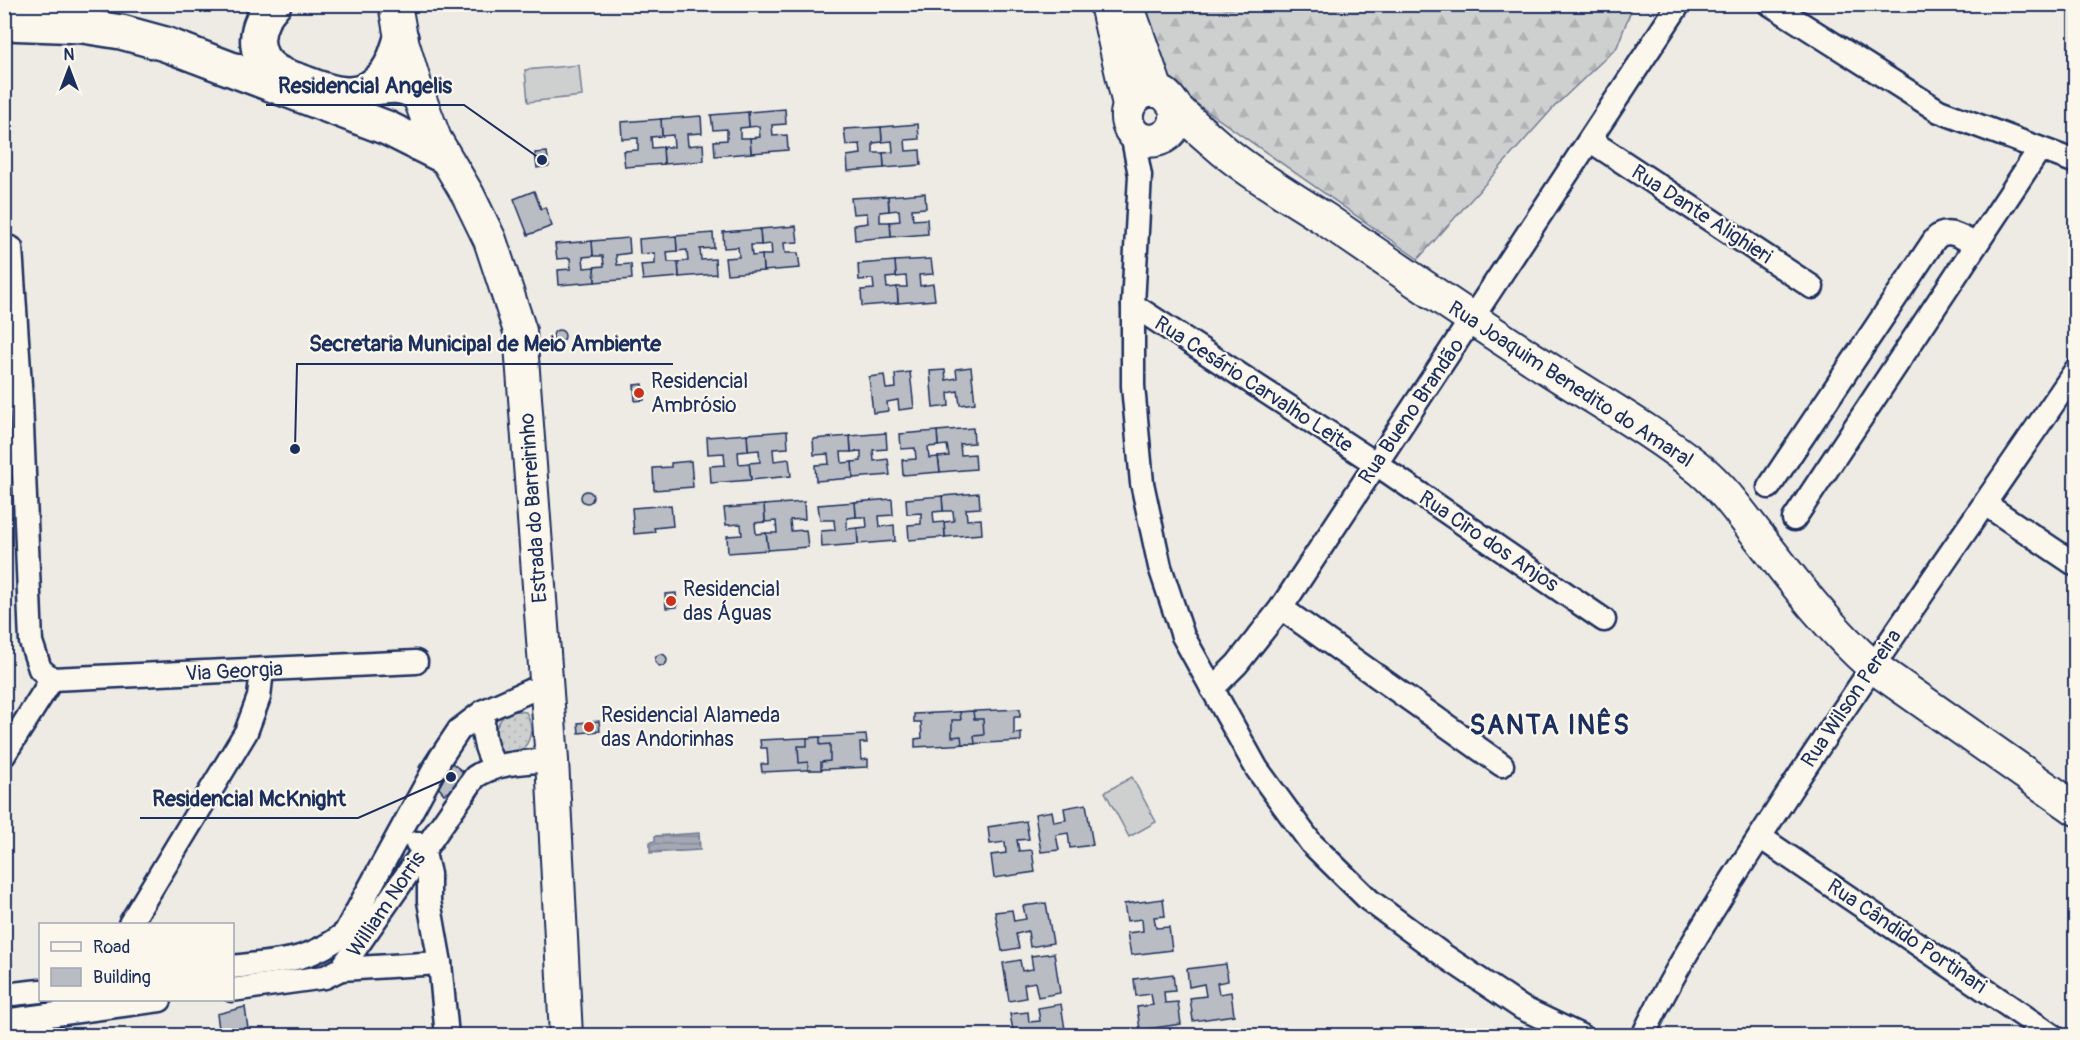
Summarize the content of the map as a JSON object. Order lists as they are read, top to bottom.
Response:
{
  "streets": {
    "street": [
      "Rua Dante Alighieri",
      "Rua Cesário Carvalho Leite",
      "Rua Joaquim Benedito do Amaral",
      "Rua Bueno Brandão",
      "Estrada do Barreirinho",
      "Rua Ciro dos Anjos",
      "Via Georgia",
      "Rua Wilson Pereira",
      "William Norris",
      "Rua Cândido Portinari"
    ]
  },
  "crossings": [
    ["Rua Dante Alighieri", "Rua Bueno Brandão"],
    ["Rua Cesário Carvalho Leite", "Rua Bueno Brandão"],
    ["Rua Cesário Carvalho Leite", "Rua Ciro dos Anjos"],
    ["Rua Joaquim Benedito do Amaral", "Rua Bueno Brandão"],
    ["Rua Joaquim Benedito do Amaral", "Rua Wilson Pereira"],
    ["Rua Bueno Brandão", "Rua Ciro dos Anjos"],
    ["Estrada do Barreirinho", "William Norris"],
    ["Rua Wilson Pereira", "Rua Cândido Portinari"]
  ],
  "districts": ["SANTA INÊS"],
  "places": [
    "Residencial Angelis",
    "Residencial Ambrósio",
    "Secretaria Municipal de Meio Ambiente",
    "Residencial das Águas",
    "Residencial Alameda das Andorinhas",
    "Residencial McKnight"
  ],
  "legend": ["Road", "Building"],
  "north": "top"
}
